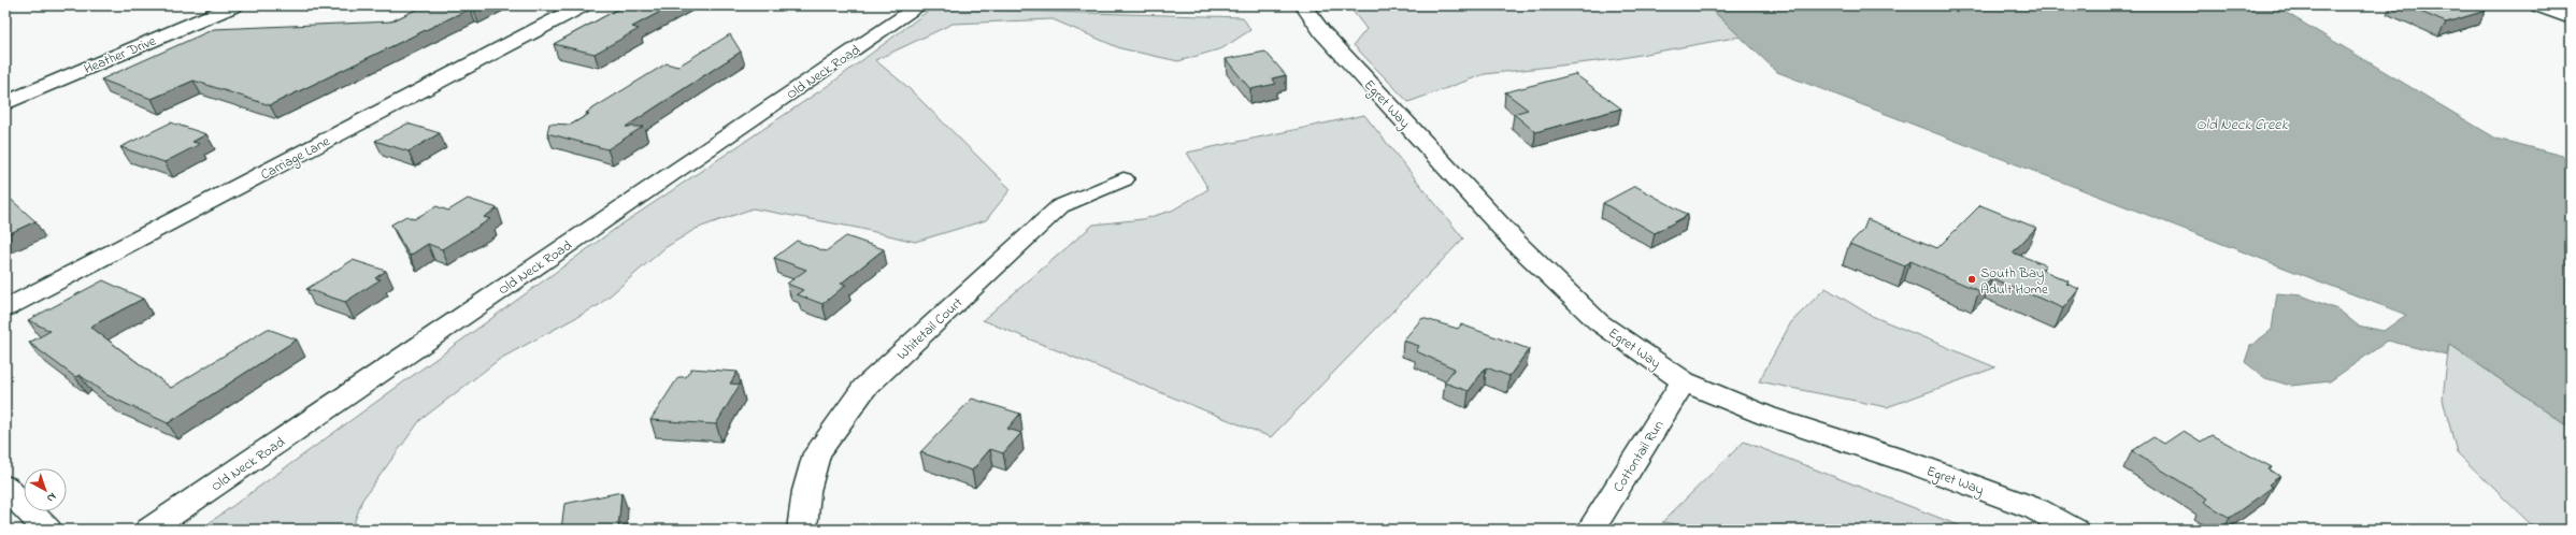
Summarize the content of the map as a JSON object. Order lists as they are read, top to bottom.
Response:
{
  "streets": {
    "street": [
      "Heather Drive",
      "Old Neck Road",
      "Egret Way",
      "Carriage Lane",
      "Whitetail Court",
      "Cottontail Run"
    ]
  },
  "crossings": [
    ["Egret Way", "Cottontail Run"]
  ],
  "water": ["Old Neck Creek"],
  "places": ["South Bay Adult Home"],
  "north": "bottom right"
}
